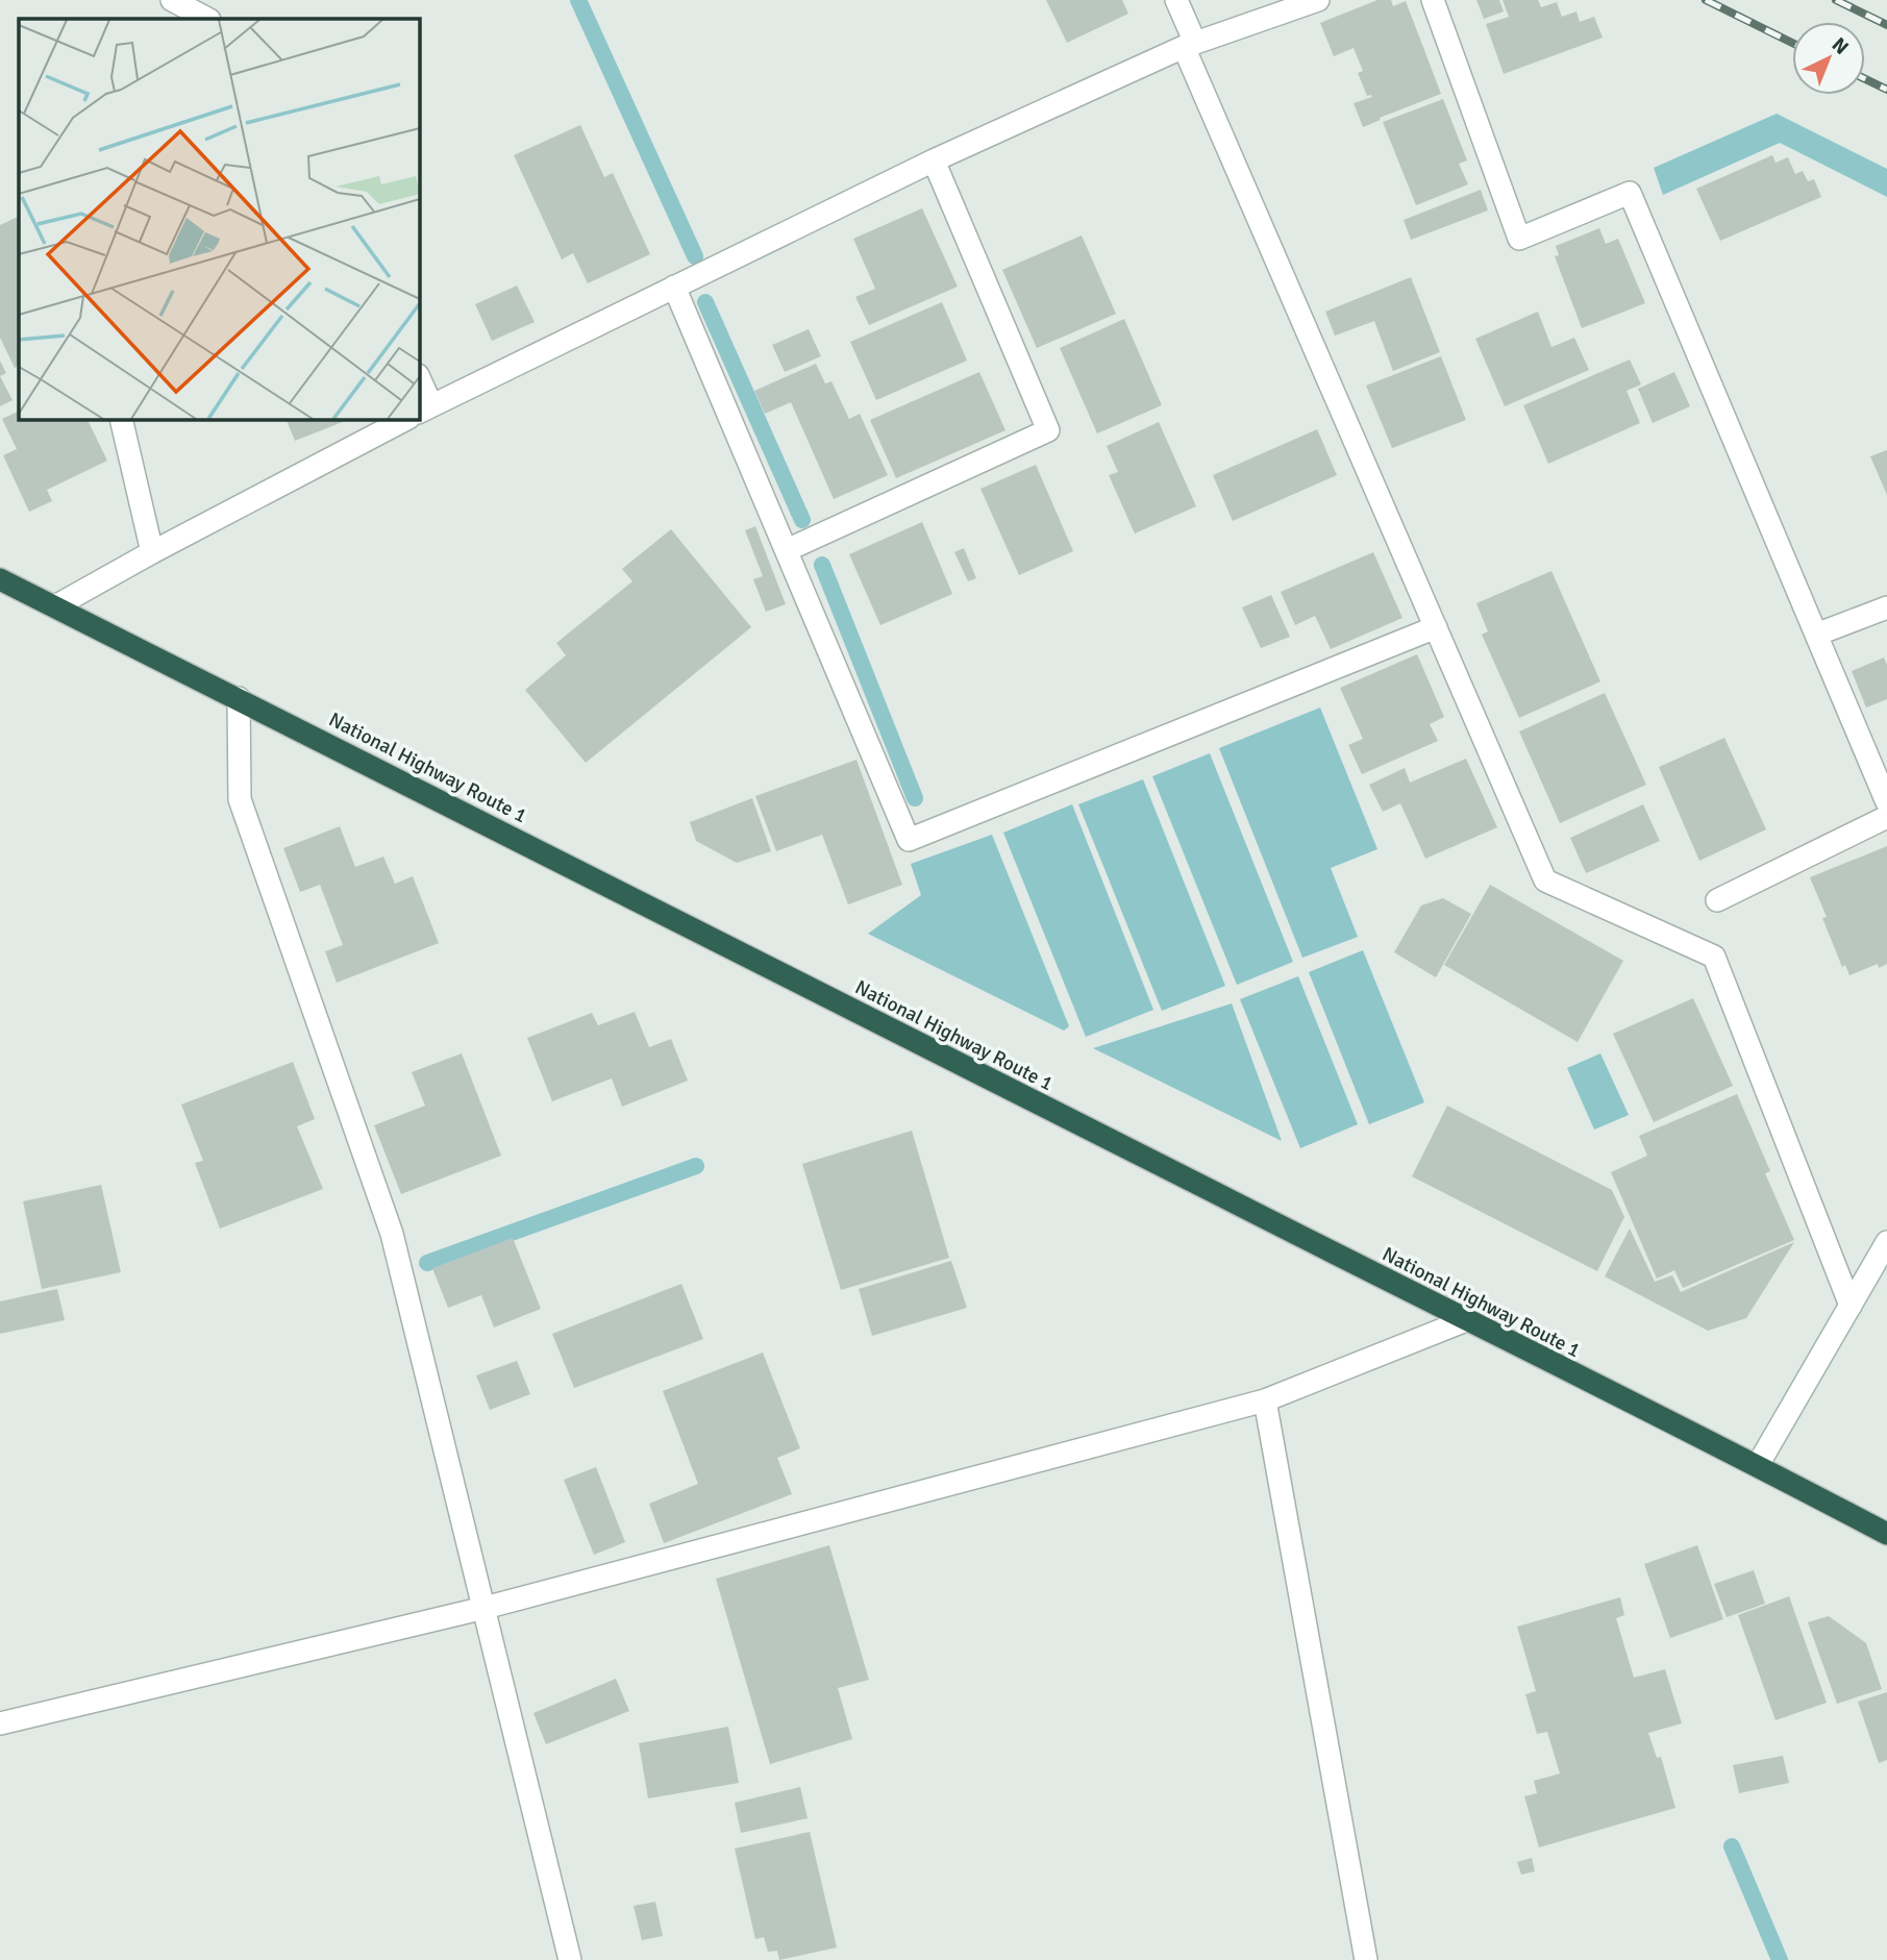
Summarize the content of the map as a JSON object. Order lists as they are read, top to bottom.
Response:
{
  "streets": {
    "highway": ["National Highway Route 1"]
  },
  "north": "top right"
}
